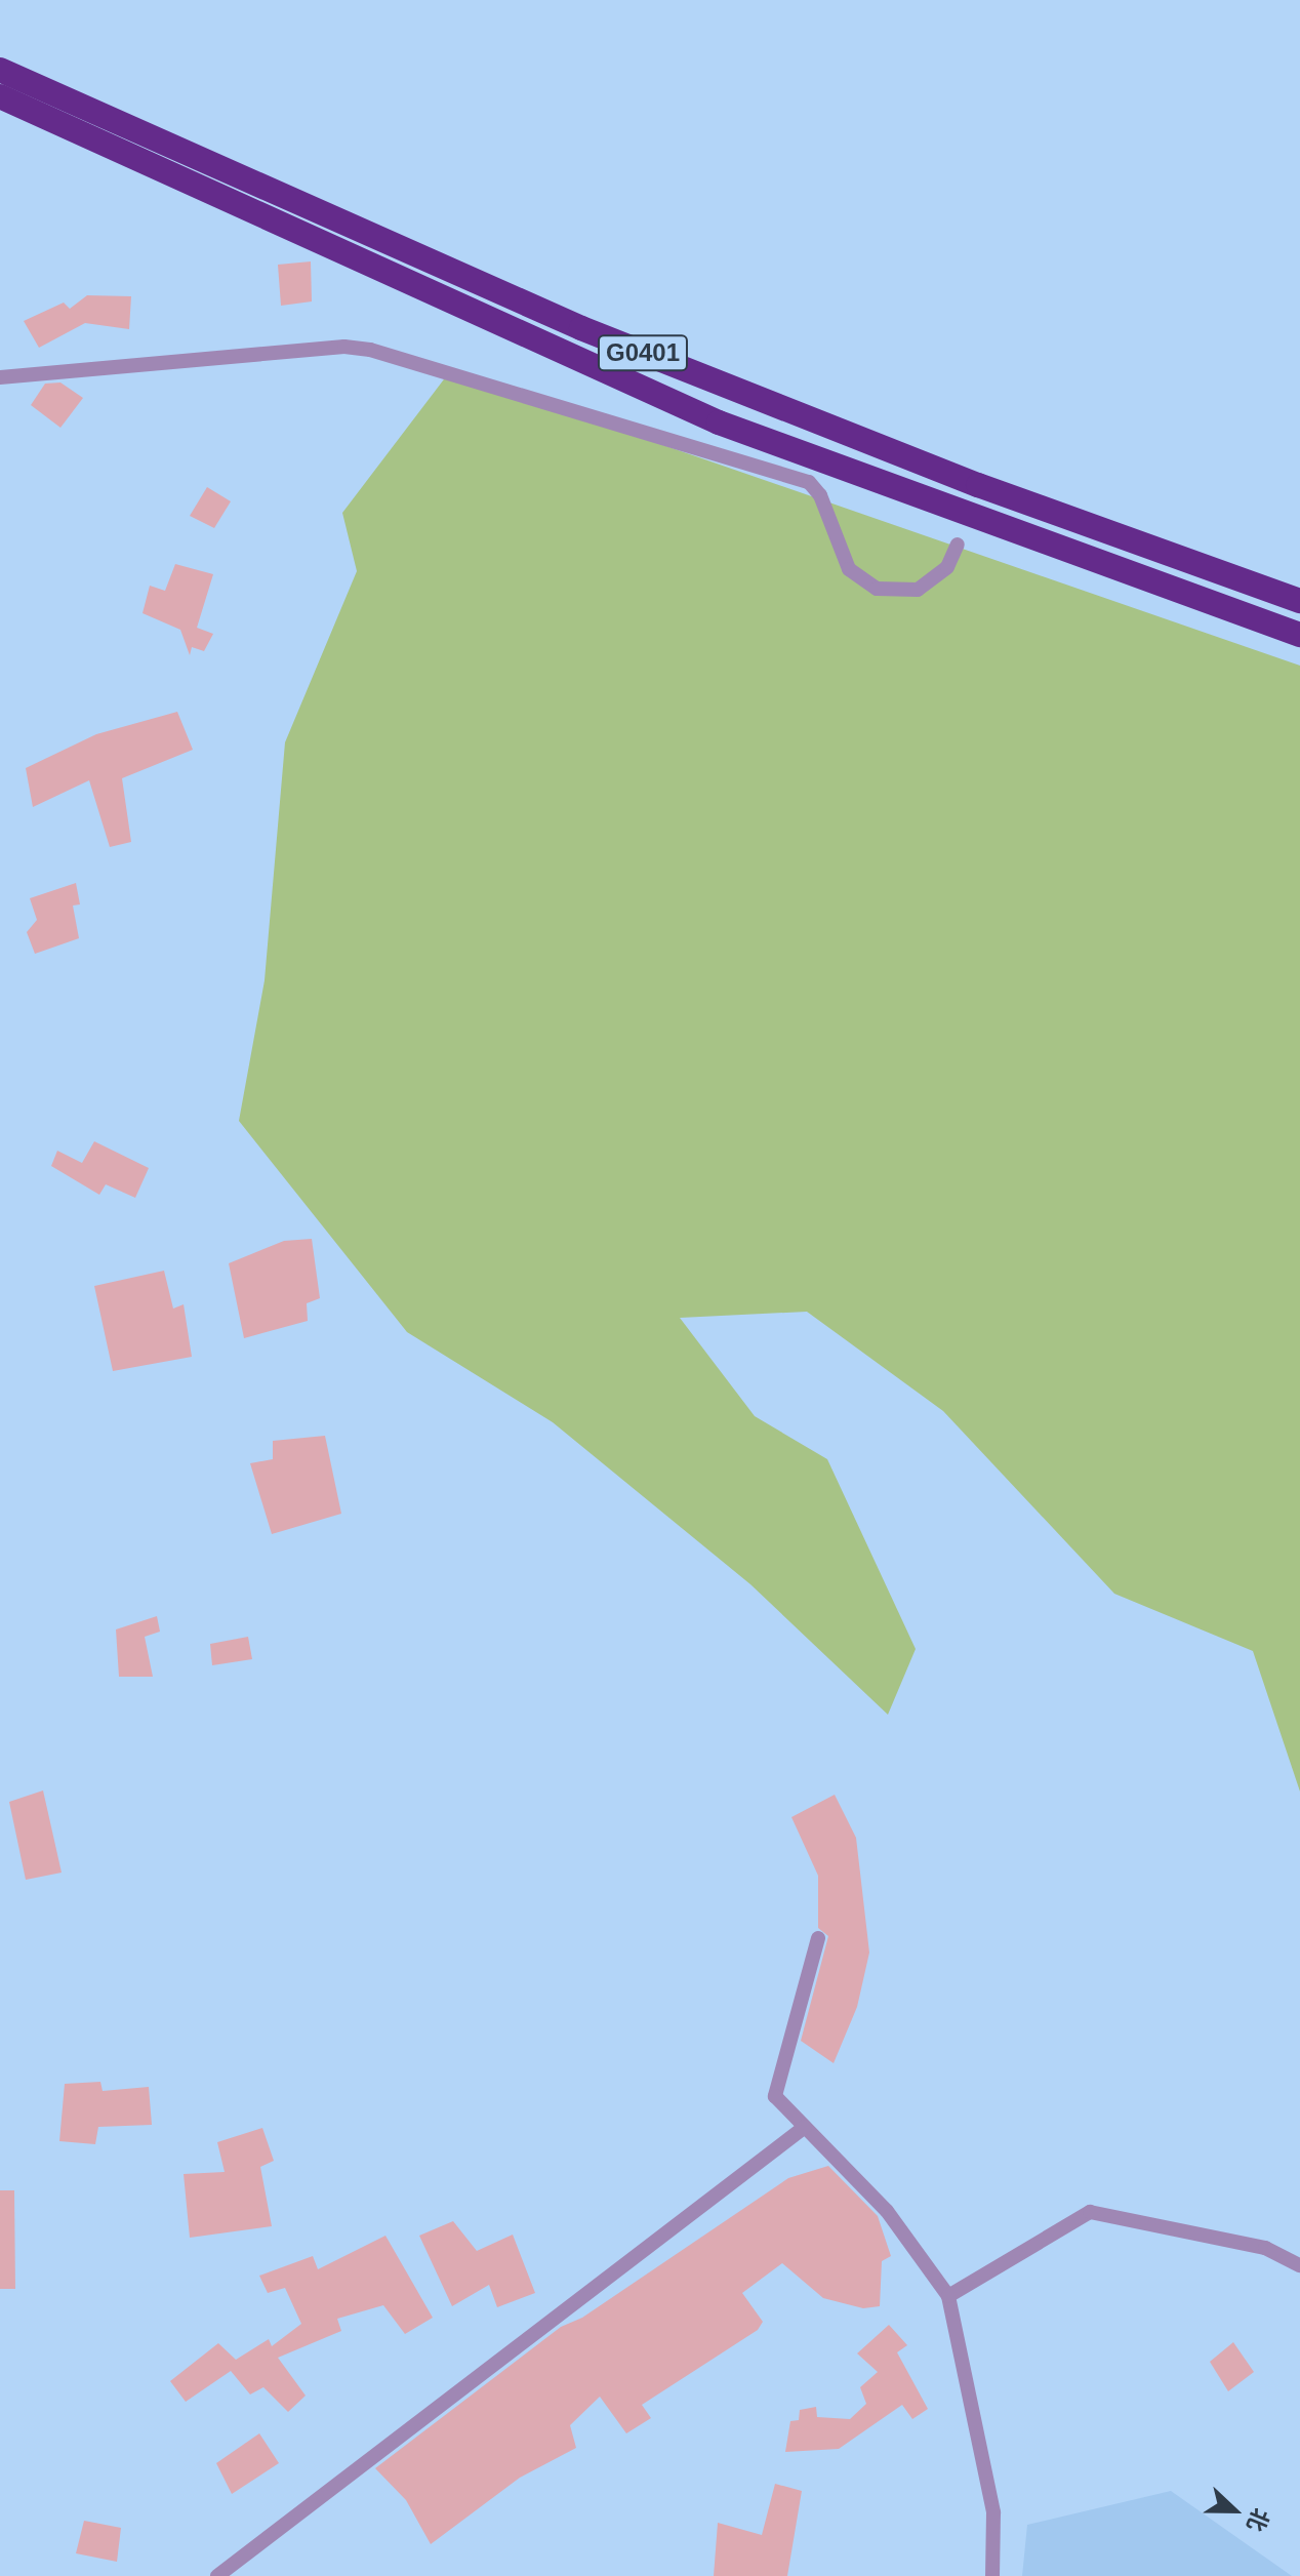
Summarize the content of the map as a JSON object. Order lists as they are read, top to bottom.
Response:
{
  "streets": {
    "highway": ["G0401"]
  },
  "north": "right"
}
